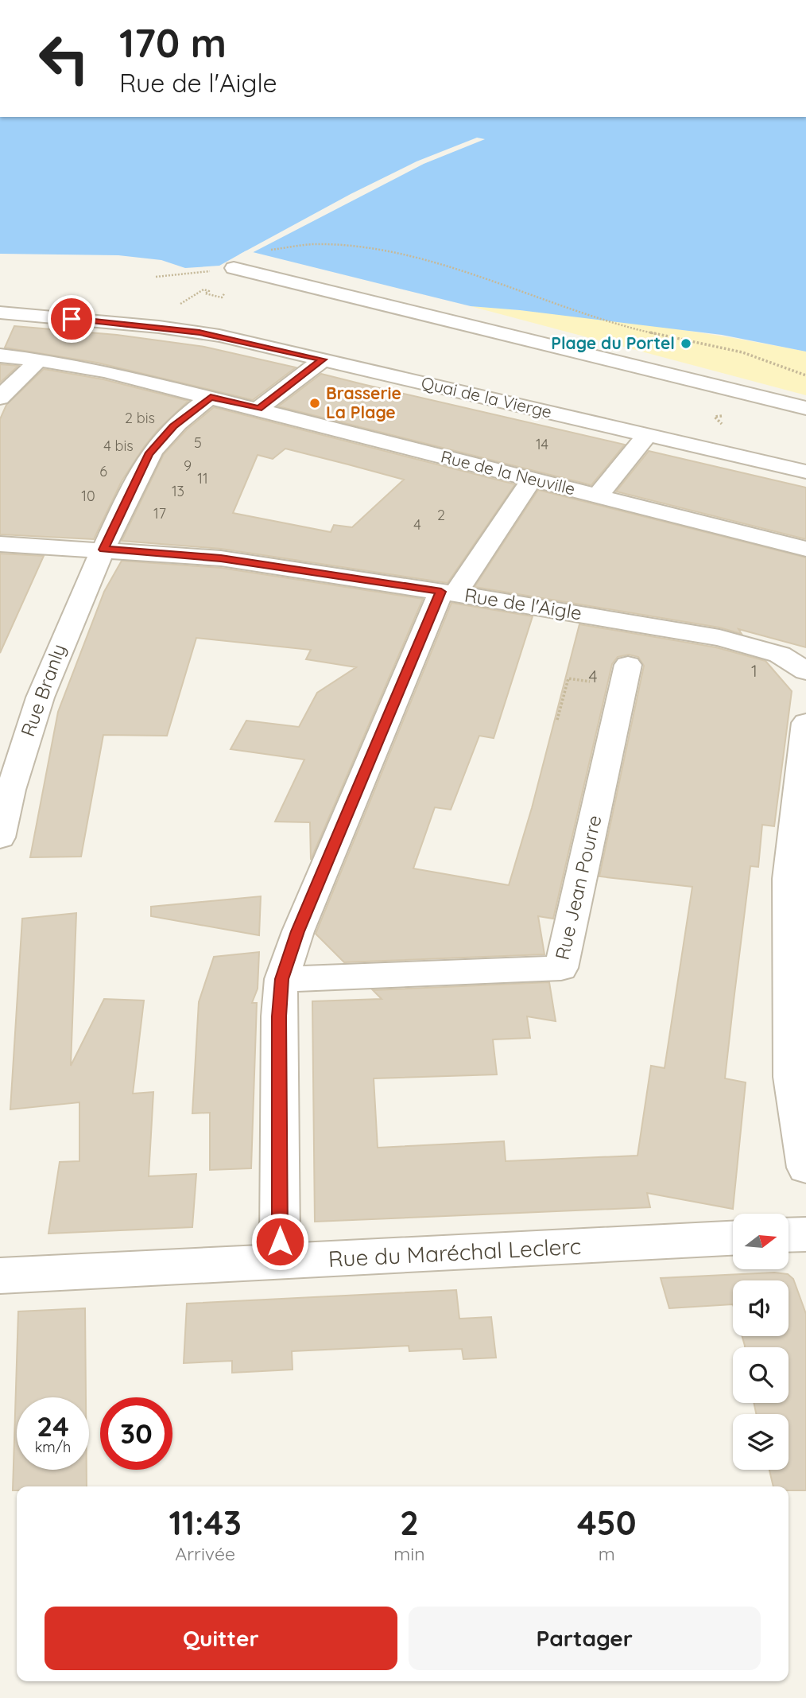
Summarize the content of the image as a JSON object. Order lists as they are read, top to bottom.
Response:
{
  "streets": {
    "street": [
      "Quai de la Vierge",
      "Rue de la Neuville",
      "Rue de l'Aigle",
      "Rue Branly",
      "Rue Jean Pourre",
      "Rue du Maréchal Leclerc"
    ]
  },
  "crossings": [
    ["Rue de la Neuville", "Rue Branly"],
    ["Rue de l'Aigle", "Rue Branly"]
  ],
  "places": ["Plage du Portel", "Brasserie La Plage"],
  "house_numbers": [
    "2 bis",
    "5",
    "14",
    "4 bis",
    "9",
    "6",
    "11",
    "13",
    "10",
    "17",
    "2",
    "4",
    "1",
    "4"
  ],
  "north": "right",
  "page": {
    "turn": ["170 m", "Rue de l'Aigle"],
    "speed": "24 km/h",
    "limit": "30",
    "eta": [
      "11:43",
      "Arrivée",
      "2",
      "min",
      "450",
      "m"
    ],
    "buttons": ["Quitter", "Partager"]
  }
}
